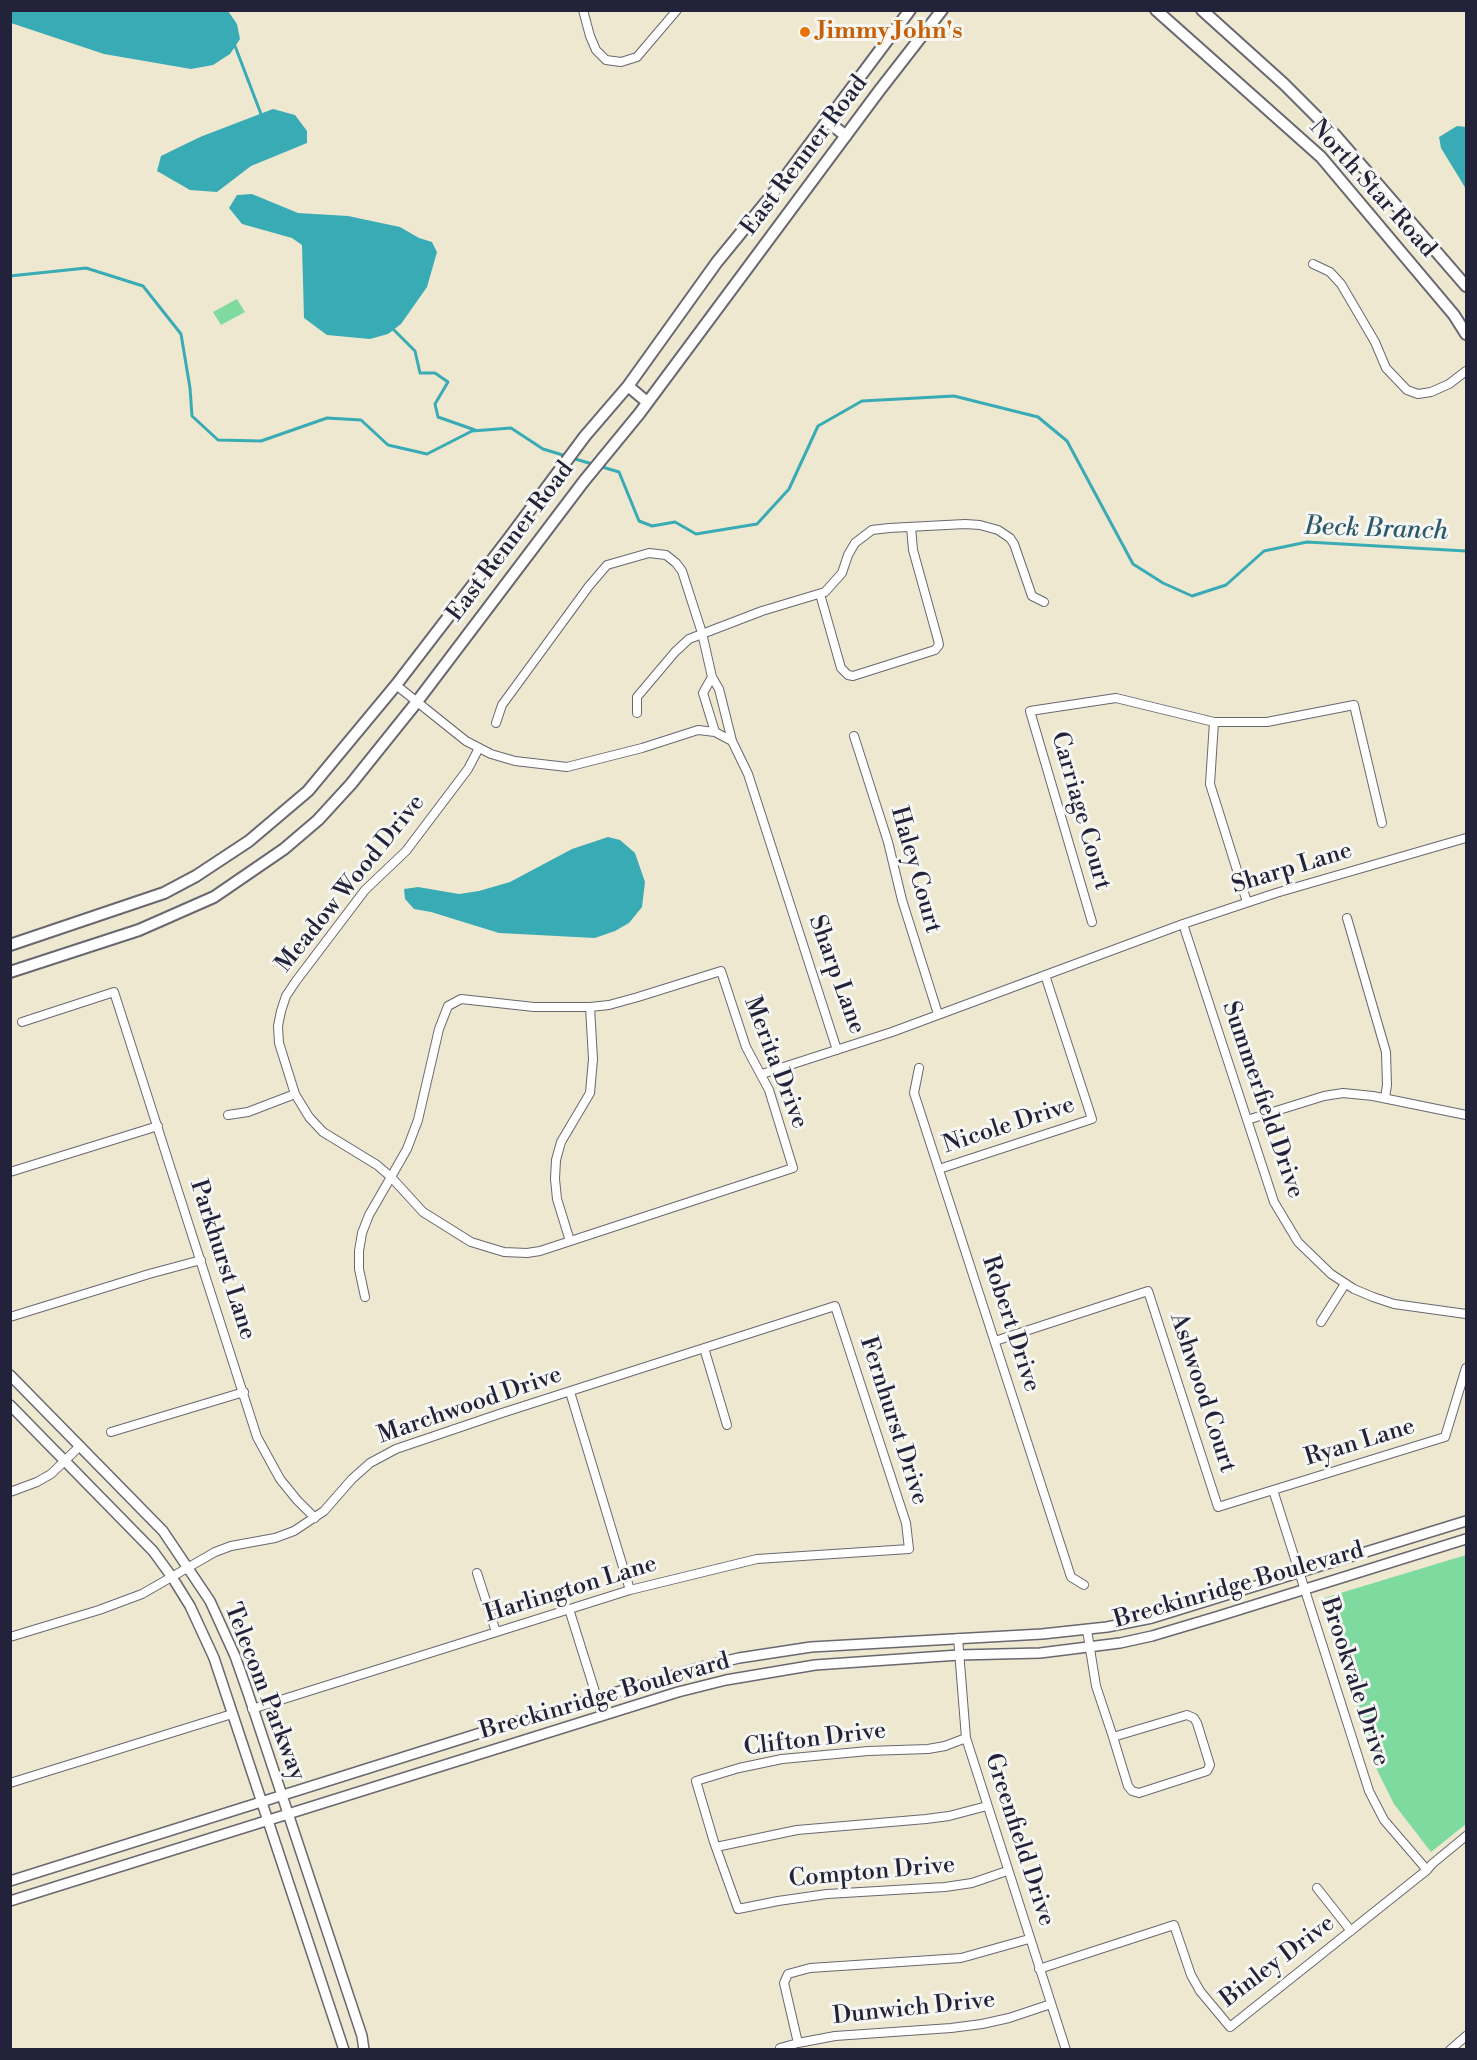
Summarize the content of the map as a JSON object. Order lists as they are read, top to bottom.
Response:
{
  "streets": {
    "main road": ["East Renner Road", "North Star Road"],
    "street": [
      "Carriage Court",
      "Sharp Lane",
      "Haley Court",
      "Meadow Wood Drive",
      "Merita Drive",
      "Summerfield Drive",
      "Nicole Drive",
      "Parkhurst Lane",
      "Robert Drive",
      "Ashwood Court",
      "Marchwood Drive",
      "Fernhurst Drive",
      "Ryan Lane",
      "Breckinridge Boulevard",
      "Harlington Lane",
      "Brookvale Drive",
      "Telecom Parkway",
      "Clifton Drive",
      "Greenfield Drive",
      "Compton Drive",
      "Binley Drive",
      "Dunwich Drive"
    ]
  },
  "crossings": [
    ["Sharp Lane", "Haley Court"],
    ["Sharp Lane", "Summerfield Drive"],
    ["Sharp Lane", "Nicole Drive"],
    ["Meadow Wood Drive", "Merita Drive"],
    ["Nicole Drive", "Robert Drive"],
    ["Parkhurst Lane", "Marchwood Drive"],
    ["Robert Drive", "Ashwood Court"],
    ["Ashwood Court", "Ryan Lane"],
    ["Marchwood Drive", "Fernhurst Drive"],
    ["Marchwood Drive", "Telecom Parkway"],
    ["Fernhurst Drive", "Harlington Lane"],
    ["Ryan Lane", "Brookvale Drive"],
    ["Breckinridge Boulevard", "Brookvale Drive"],
    ["Breckinridge Boulevard", "Telecom Parkway"],
    ["Breckinridge Boulevard", "Greenfield Drive"],
    ["Harlington Lane", "Telecom Parkway"],
    ["Brookvale Drive", "Binley Drive"],
    ["Clifton Drive", "Greenfield Drive"],
    ["Clifton Drive", "Compton Drive"],
    ["Greenfield Drive", "Compton Drive"],
    ["Greenfield Drive", "Binley Drive"],
    ["Greenfield Drive", "Dunwich Drive"]
  ],
  "water": ["Beck Branch"],
  "places": ["Jimmy John's"]
}
